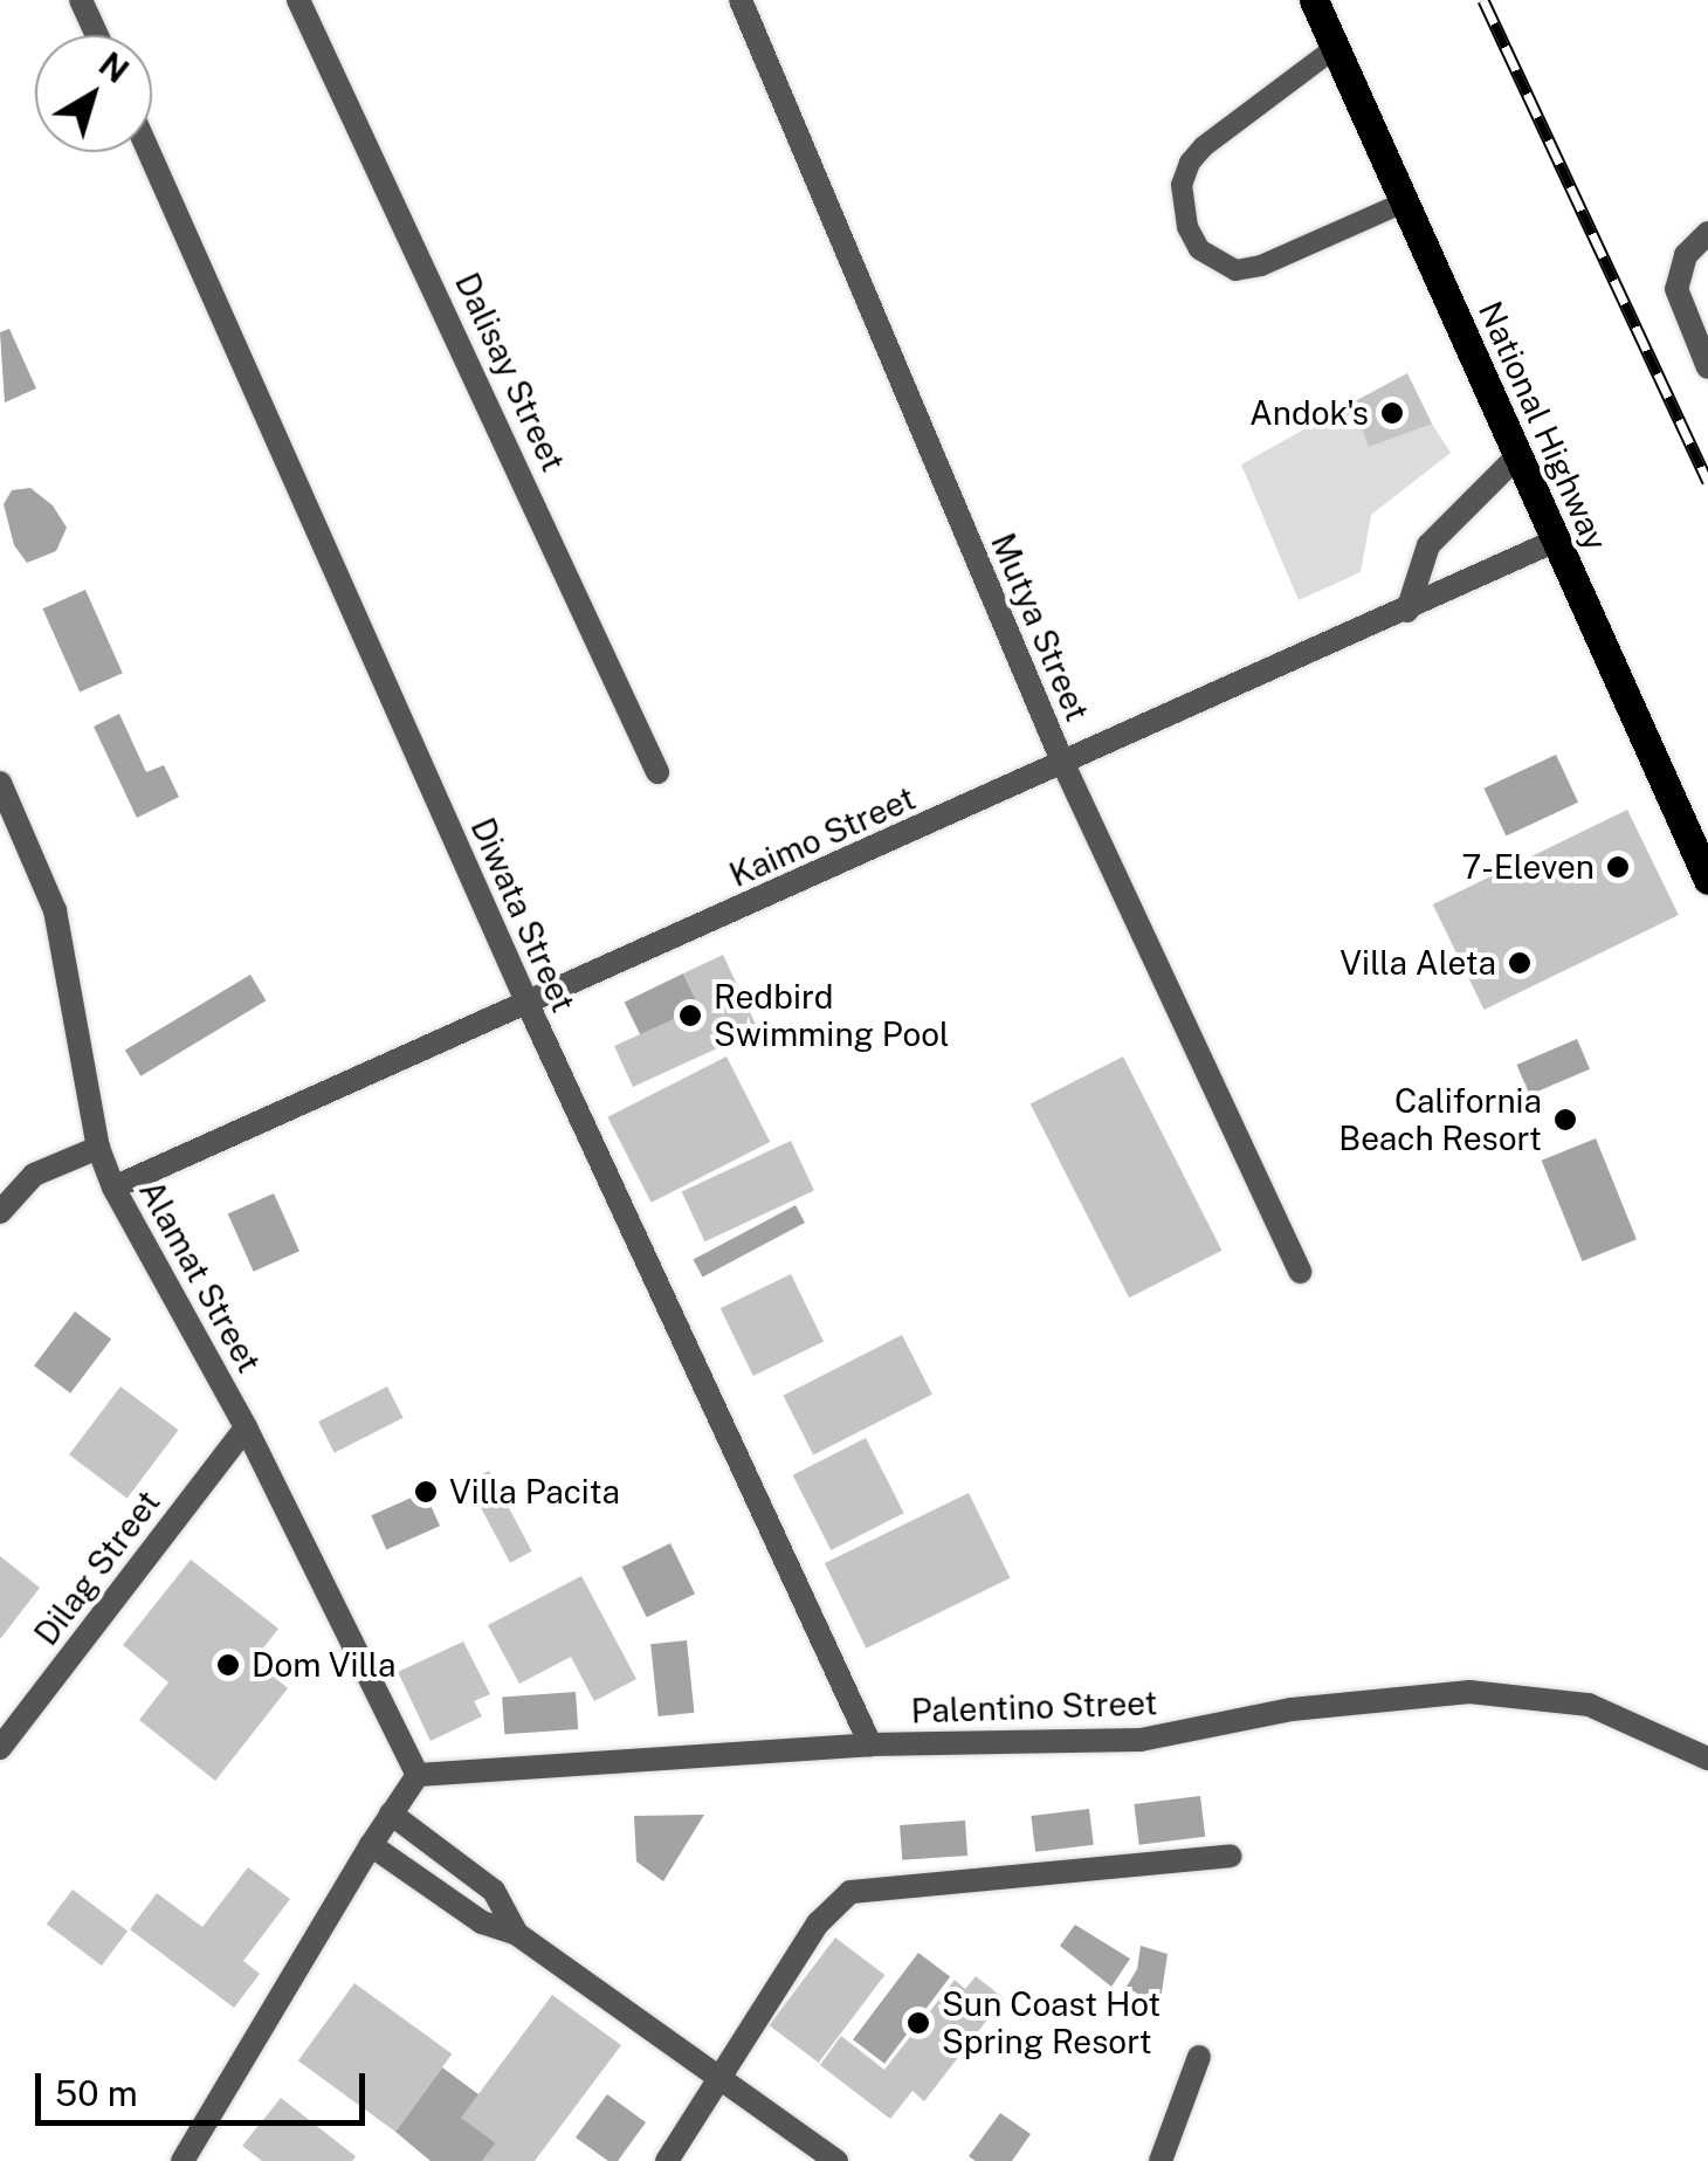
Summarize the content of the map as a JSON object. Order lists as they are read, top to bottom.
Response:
{
  "streets": {
    "main road": ["National Highway"],
    "street": [
      "Dalisay Street",
      "Mutya Street",
      "Kaimo Street",
      "Diwata Street",
      "Alamat Street",
      "Dilag Street",
      "Palentino Street"
    ]
  },
  "crossings": [
    ["National Highway", "Kaimo Street"],
    ["Mutya Street", "Kaimo Street"],
    ["Kaimo Street", "Diwata Street"],
    ["Kaimo Street", "Alamat Street"],
    ["Diwata Street", "Palentino Street"],
    ["Alamat Street", "Dilag Street"],
    ["Alamat Street", "Palentino Street"]
  ],
  "places": [
    "Andok's",
    "7-Eleven",
    "Villa Aleta",
    "Redbird Swimming Pool",
    "California Beach Resort",
    "Villa Pacita",
    "Dom Villa",
    "Sun Coast Hot Spring Resort"
  ],
  "scale_bar": "50 m",
  "north": "top right"
}
